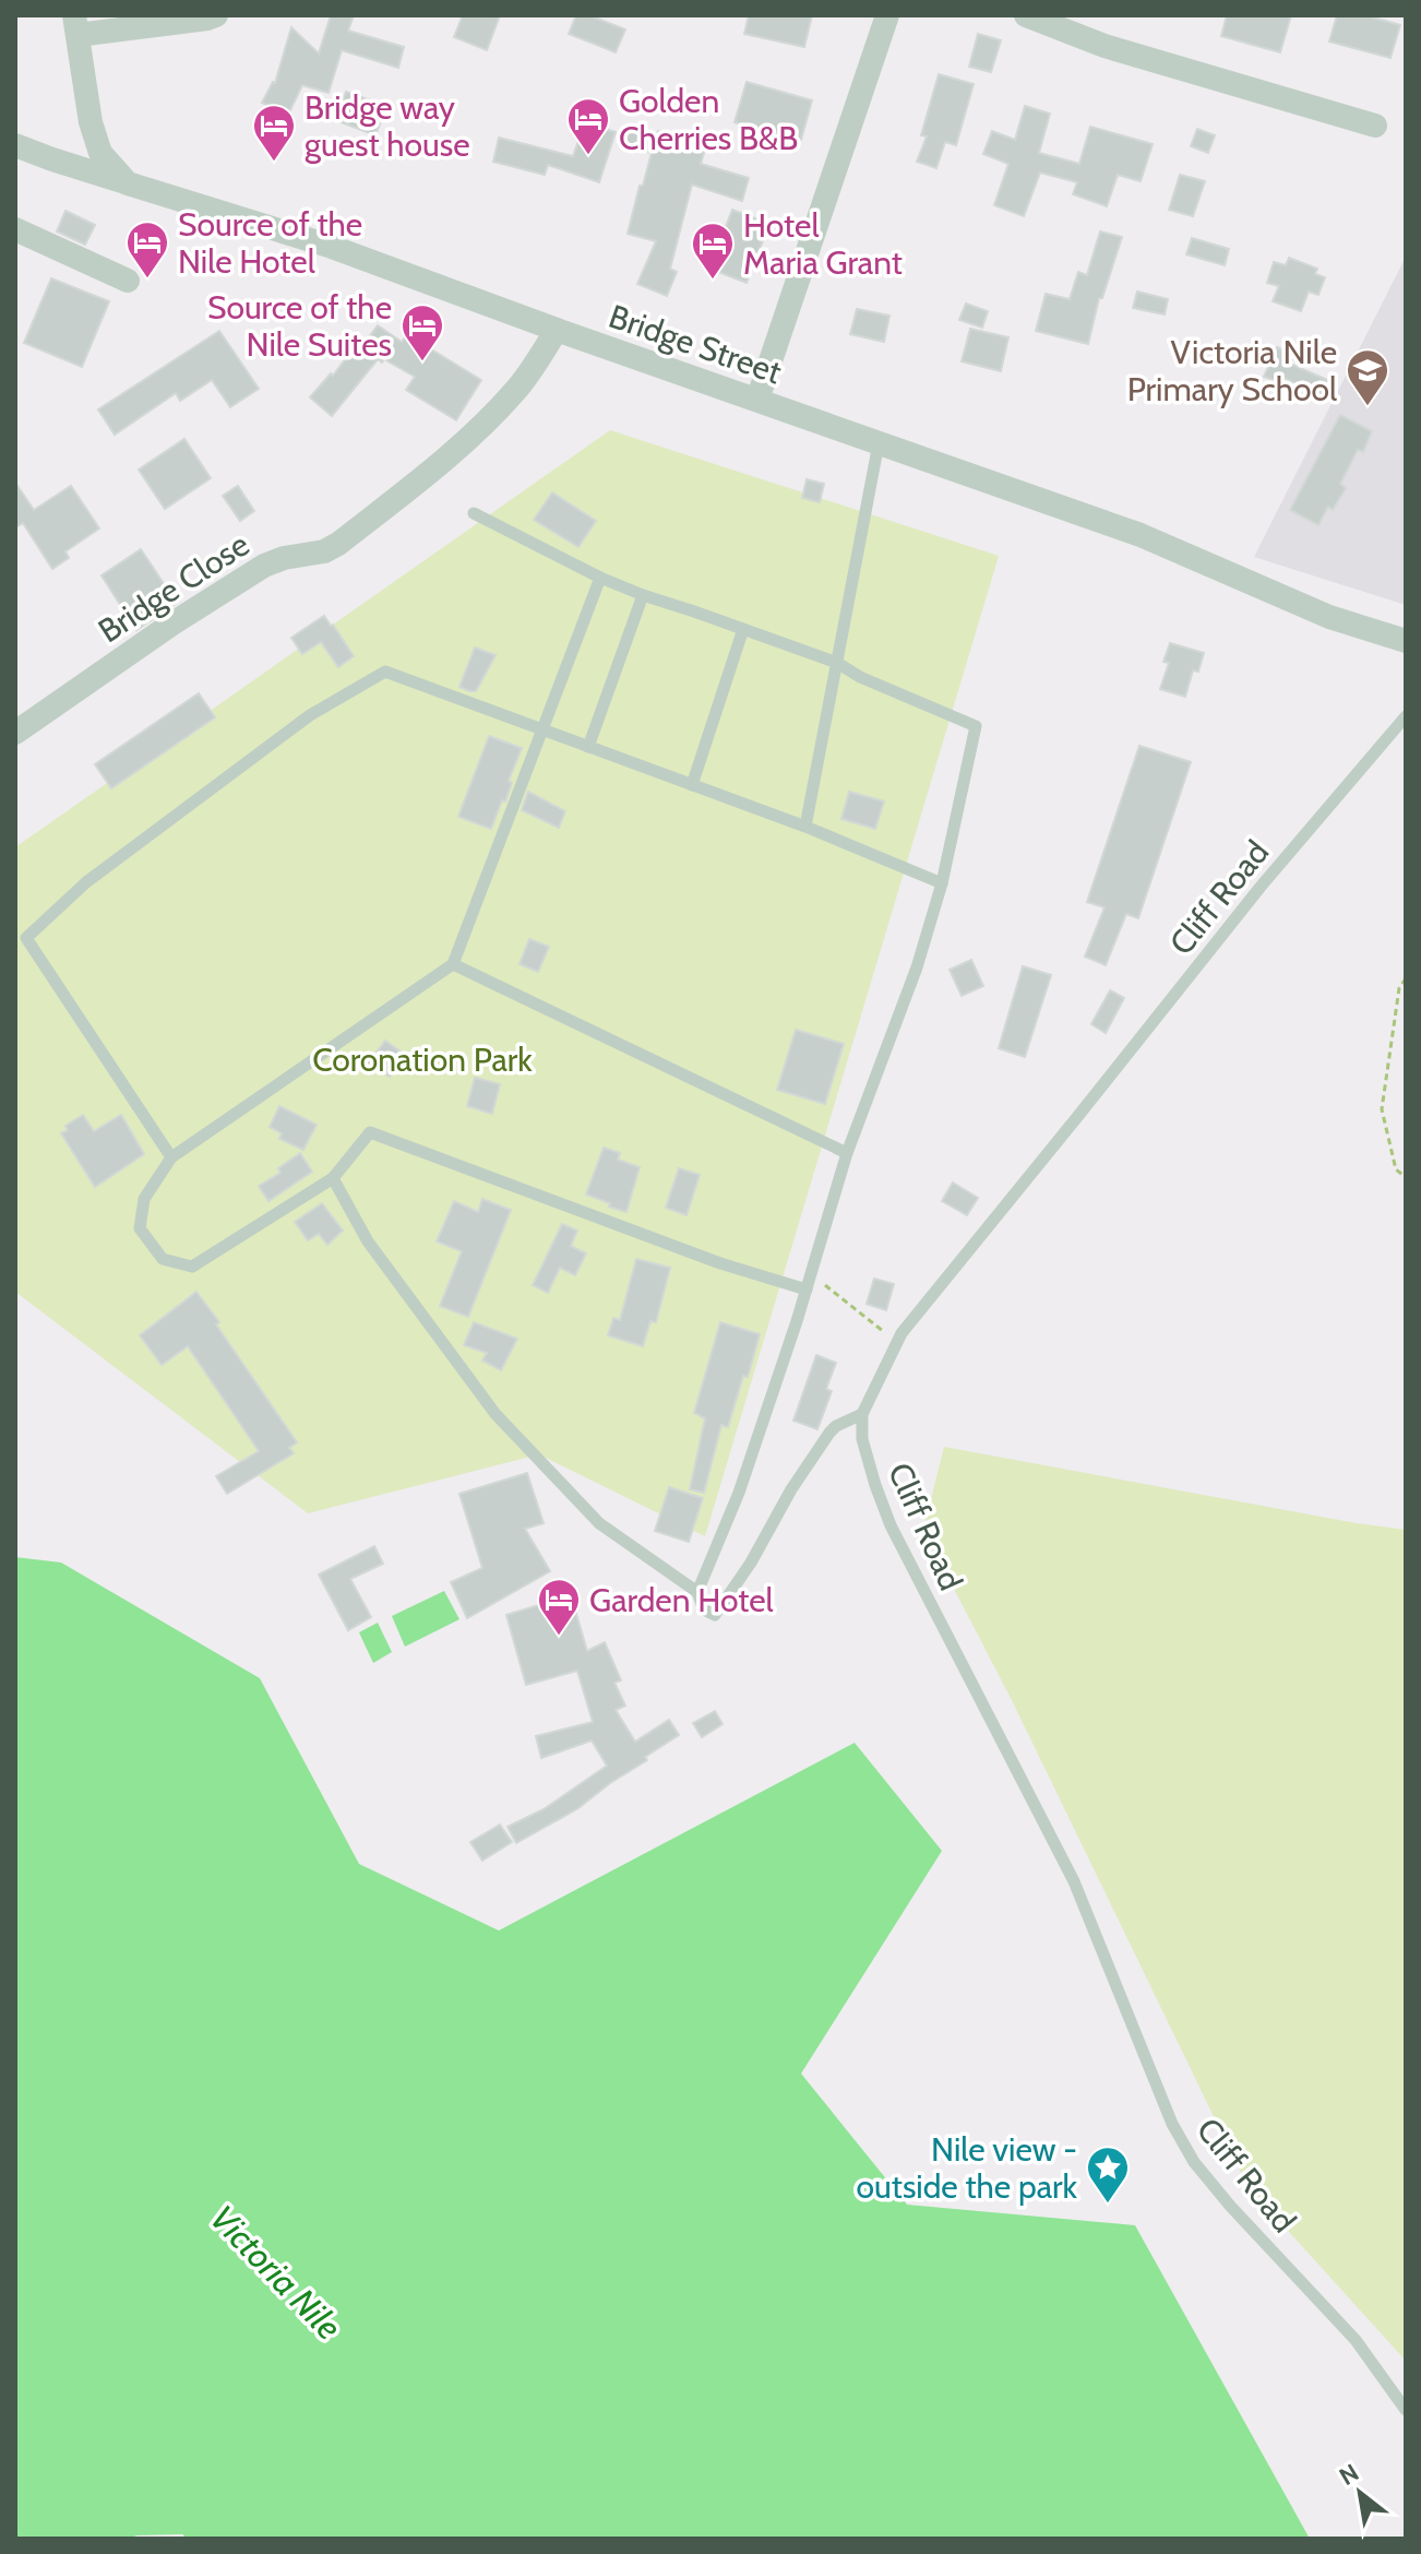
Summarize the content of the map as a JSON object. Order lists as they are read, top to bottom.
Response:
{
  "streets": {
    "street": ["Bridge Street", "Bridge Close"],
    "lane": ["Cliff Road"]
  },
  "crossings": [
    ["Bridge Street", "Bridge Close"]
  ],
  "water": ["Victoria Nile"],
  "parks": ["Coronation Park"],
  "places": {
    "hotel": [
      "Golden Cherries B&B",
      "Bridge way guest house",
      "Source of the Nile Hotel",
      "Hotel Maria Grant",
      "Source of the Nile Suites",
      "Garden Hotel"
    ],
    "school or university": ["Victoria Nile Primary School"],
    "place": ["Nile view - outside the park"]
  },
  "north": "top left"
}
